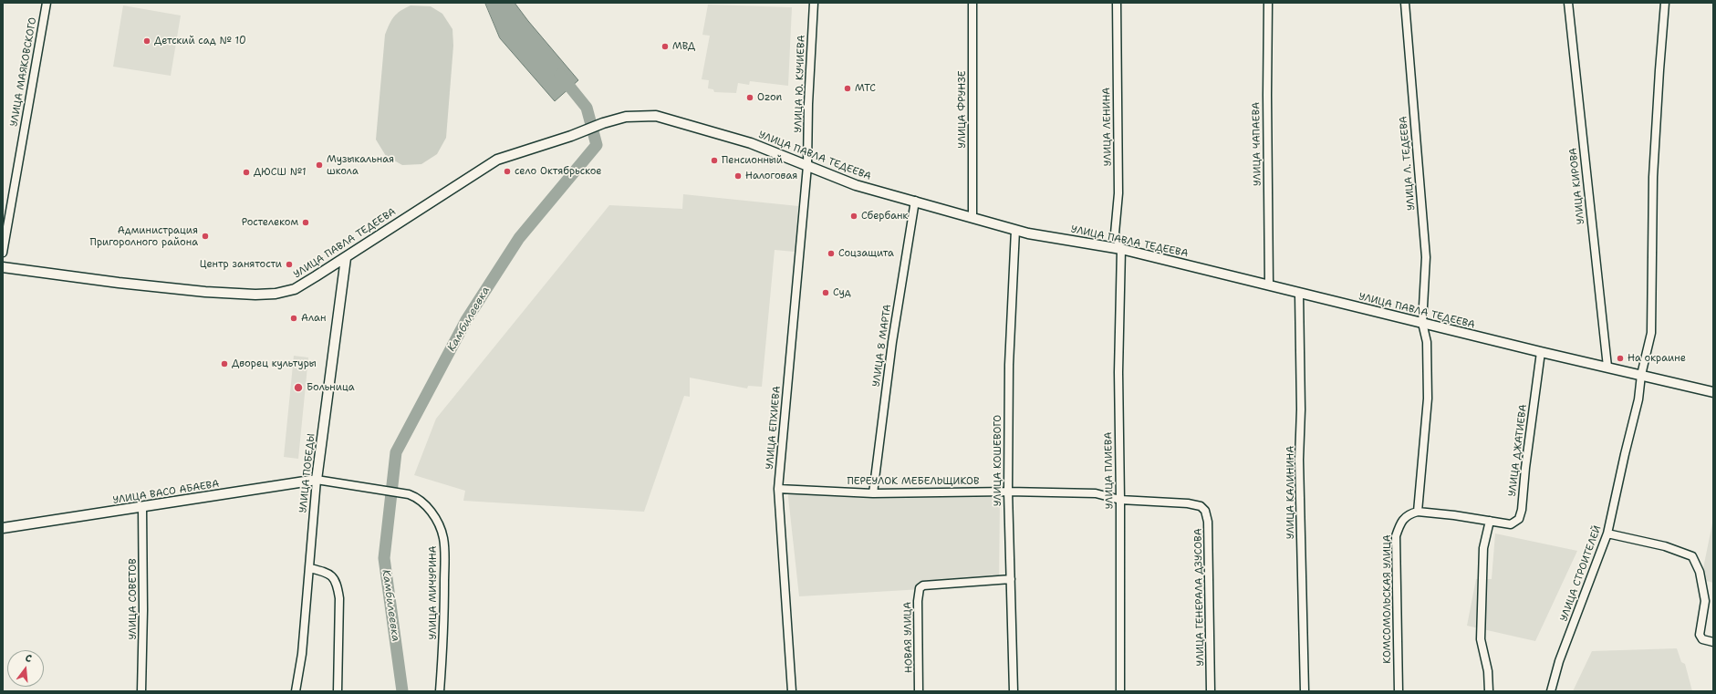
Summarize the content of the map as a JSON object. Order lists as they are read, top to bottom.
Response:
{
  "streets": {
    "main road": ["УЛИЦА ПАВЛА ТЕДЕЕВА", "УЛИЦА ПОБЕДЫ", "УЛИЦА ВАСО АБАЕВА"],
    "street": [
      "УЛИЦА МАЯКОВСКОГО",
      "УЛИЦА Ю. КУЧИЕВА",
      "УЛИЦА ФРУНЗЕ",
      "УЛИЦА ЛЕНИНА",
      "УЛИЦА ЧАПАЕВА",
      "УЛИЦА Л. ТЕДЕЕВА",
      "УЛИЦА КИРОВА",
      "УЛИЦА 8 МАРТА",
      "УЛИЦА ЕПХИЕВА",
      "УЛИЦА ДЖАТИЕВА",
      "УЛИЦА КОШЕВОГО",
      "УЛИЦА ПЛИЕВА",
      "ПЕРЕУЛОК МЕБЕЛЬЩИКОВ",
      "УЛИЦА КАЛИНИНА",
      "УЛИЦА СТРОИТЕЛЕЙ",
      "УЛИЦА МИЧУРИНА",
      "УЛИЦА ГЕНЕРАЛА ДЗУСОВА",
      "УЛИЦА СОВЕТОВ",
      "КОМСОМОЛЬСКАЯ УЛИЦА",
      "НОВАЯ УЛИЦА"
    ]
  },
  "crossings": [
    ["УЛИЦА Ю. КУЧИЕВА", "УЛИЦА ПАВЛА ТЕДЕЕВА"],
    ["УЛИЦА Ю. КУЧИЕВА", "УЛИЦА ЕПХИЕВА"],
    ["УЛИЦА ФРУНЗЕ", "УЛИЦА ПАВЛА ТЕДЕЕВА"],
    ["УЛИЦА ЛЕНИНА", "УЛИЦА ПАВЛА ТЕДЕЕВА"],
    ["УЛИЦА ЛЕНИНА", "УЛИЦА ПЛИЕВА"],
    ["УЛИЦА ЧАПАЕВА", "УЛИЦА ПАВЛА ТЕДЕЕВА"],
    ["УЛИЦА ПАВЛА ТЕДЕЕВА", "УЛИЦА Л. ТЕДЕЕВА"],
    ["УЛИЦА ПАВЛА ТЕДЕЕВА", "УЛИЦА КИРОВА"],
    ["УЛИЦА ПАВЛА ТЕДЕЕВА", "УЛИЦА 8 МАРТА"],
    ["УЛИЦА ПАВЛА ТЕДЕЕВА", "УЛИЦА ЕПХИЕВА"],
    ["УЛИЦА ПАВЛА ТЕДЕЕВА", "УЛИЦА ДЖАТИЕВА"],
    ["УЛИЦА ПАВЛА ТЕДЕЕВА", "УЛИЦА КОШЕВОГО"],
    ["УЛИЦА ПАВЛА ТЕДЕЕВА", "УЛИЦА ПЛИЕВА"],
    ["УЛИЦА ПАВЛА ТЕДЕЕВА", "УЛИЦА ПОБЕДЫ"],
    ["УЛИЦА ПАВЛА ТЕДЕЕВА", "УЛИЦА КАЛИНИНА"],
    ["УЛИЦА ПАВЛА ТЕДЕЕВА", "УЛИЦА СТРОИТЕЛЕЙ"],
    ["УЛИЦА 8 МАРТА", "ПЕРЕУЛОК МЕБЕЛЬЩИКОВ"],
    ["УЛИЦА ЕПХИЕВА", "ПЕРЕУЛОК МЕБЕЛЬЩИКОВ"],
    ["УЛИЦА ДЖАТИЕВА", "КОМСОМОЛЬСКАЯ УЛИЦА"],
    ["УЛИЦА КОШЕВОГО", "ПЕРЕУЛОК МЕБЕЛЬЩИКОВ"],
    ["УЛИЦА КОШЕВОГО", "НОВАЯ УЛИЦА"],
    ["УЛИЦА ПЛИЕВА", "ПЕРЕУЛОК МЕБЕЛЬЩИКОВ"],
    ["УЛИЦА ПОБЕДЫ", "УЛИЦА ВАСО АБАЕВА"],
    ["ПЕРЕУЛОК МЕБЕЛЬЩИКОВ", "УЛИЦА ГЕНЕРАЛА ДЗУСОВА"],
    ["УЛИЦА ВАСО АБАЕВА", "УЛИЦА МИЧУРИНА"],
    ["УЛИЦА ВАСО АБАЕВА", "УЛИЦА СОВЕТОВ"]
  ],
  "water": ["Камбилеевка"],
  "places": [
    "Детский сад № 10",
    "МВД",
    "МТС",
    "Ozon",
    "Пенсионный",
    "Музыкальная школа",
    "село Октябрьское",
    "ДЮСШ №1",
    "Налоговая",
    "Сбербанк",
    "Ростелеком",
    "Администрация Пригоролного района",
    "Соцзащита",
    "Центр занятости",
    "Суд",
    "Алан",
    "На окраине",
    "Дворец культуры",
    "Больница"
  ],
  "north": "top"
}
